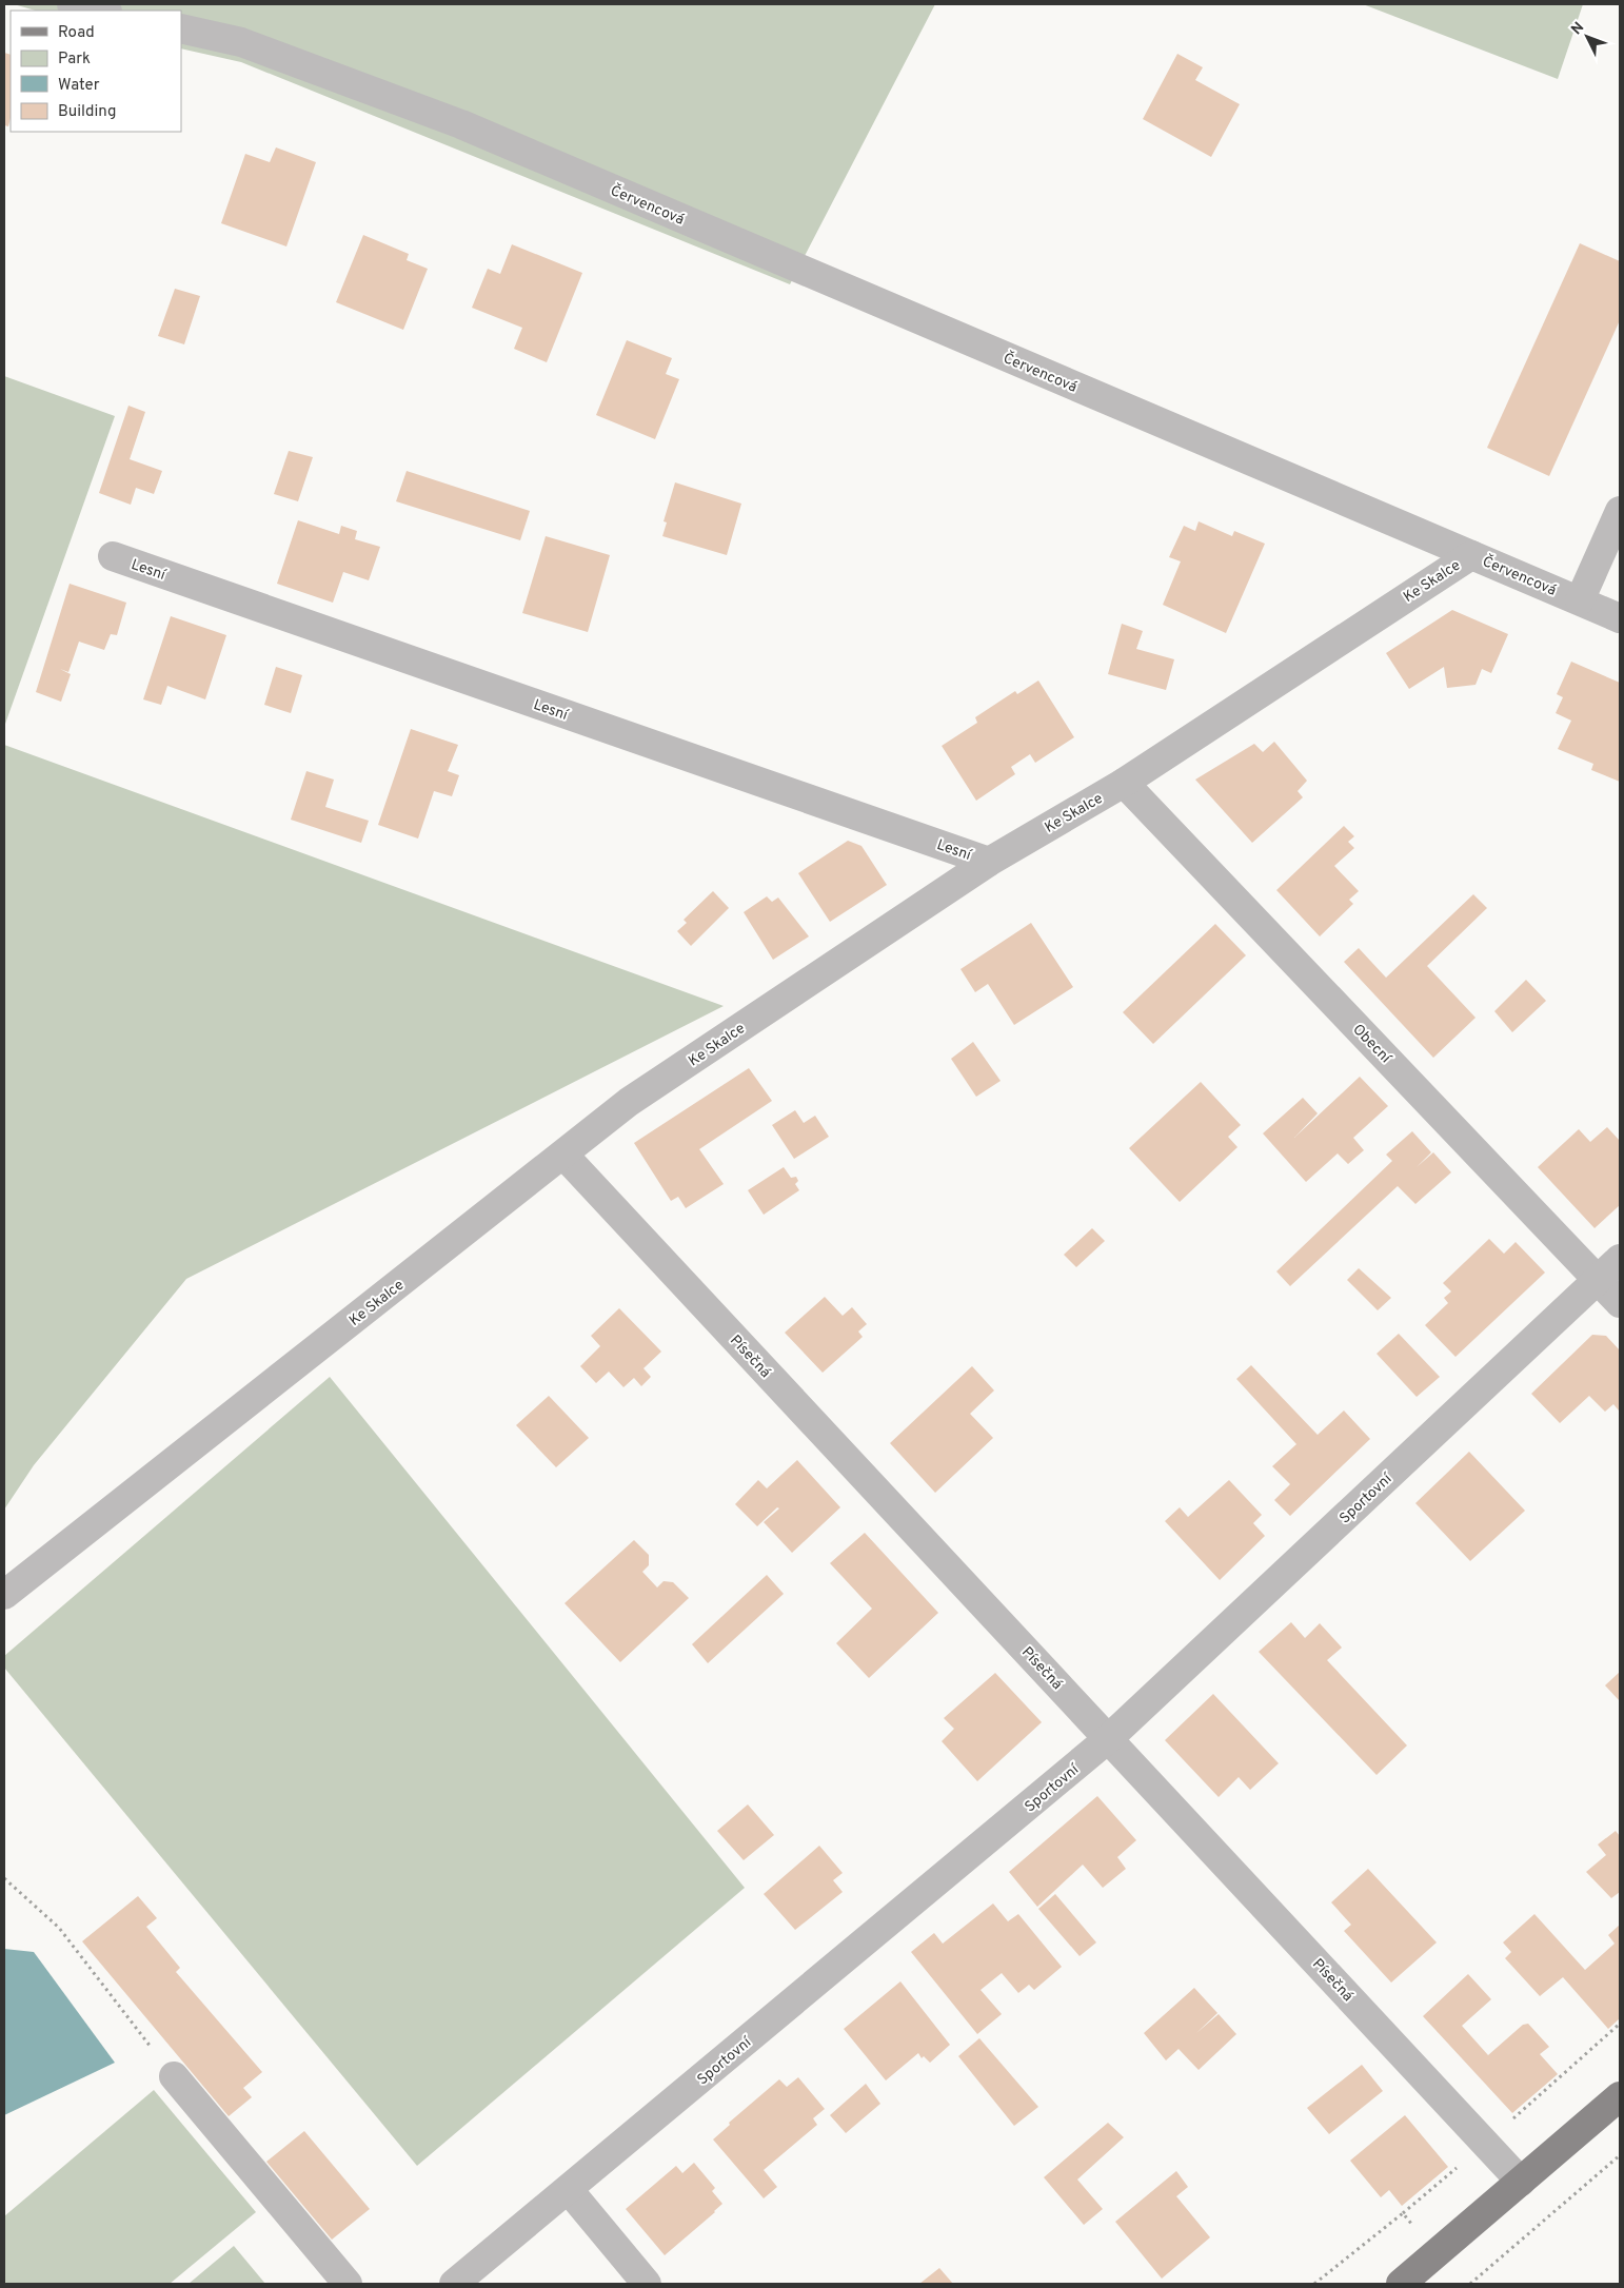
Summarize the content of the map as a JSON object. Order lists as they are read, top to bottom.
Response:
{
  "streets": {
    "street": [
      "Červencová",
      "Lesní",
      "Ke Skalce",
      "Obecní",
      "Písečná",
      "Sportovní"
    ]
  },
  "crossings": [
    ["Červencová", "Ke Skalce"],
    ["Lesní", "Ke Skalce"],
    ["Ke Skalce", "Obecní"],
    ["Ke Skalce", "Písečná"],
    ["Obecní", "Sportovní"],
    ["Písečná", "Sportovní"]
  ],
  "legend": [
    "Road",
    "Park",
    "Water",
    "Building"
  ],
  "north": "top left"
}
